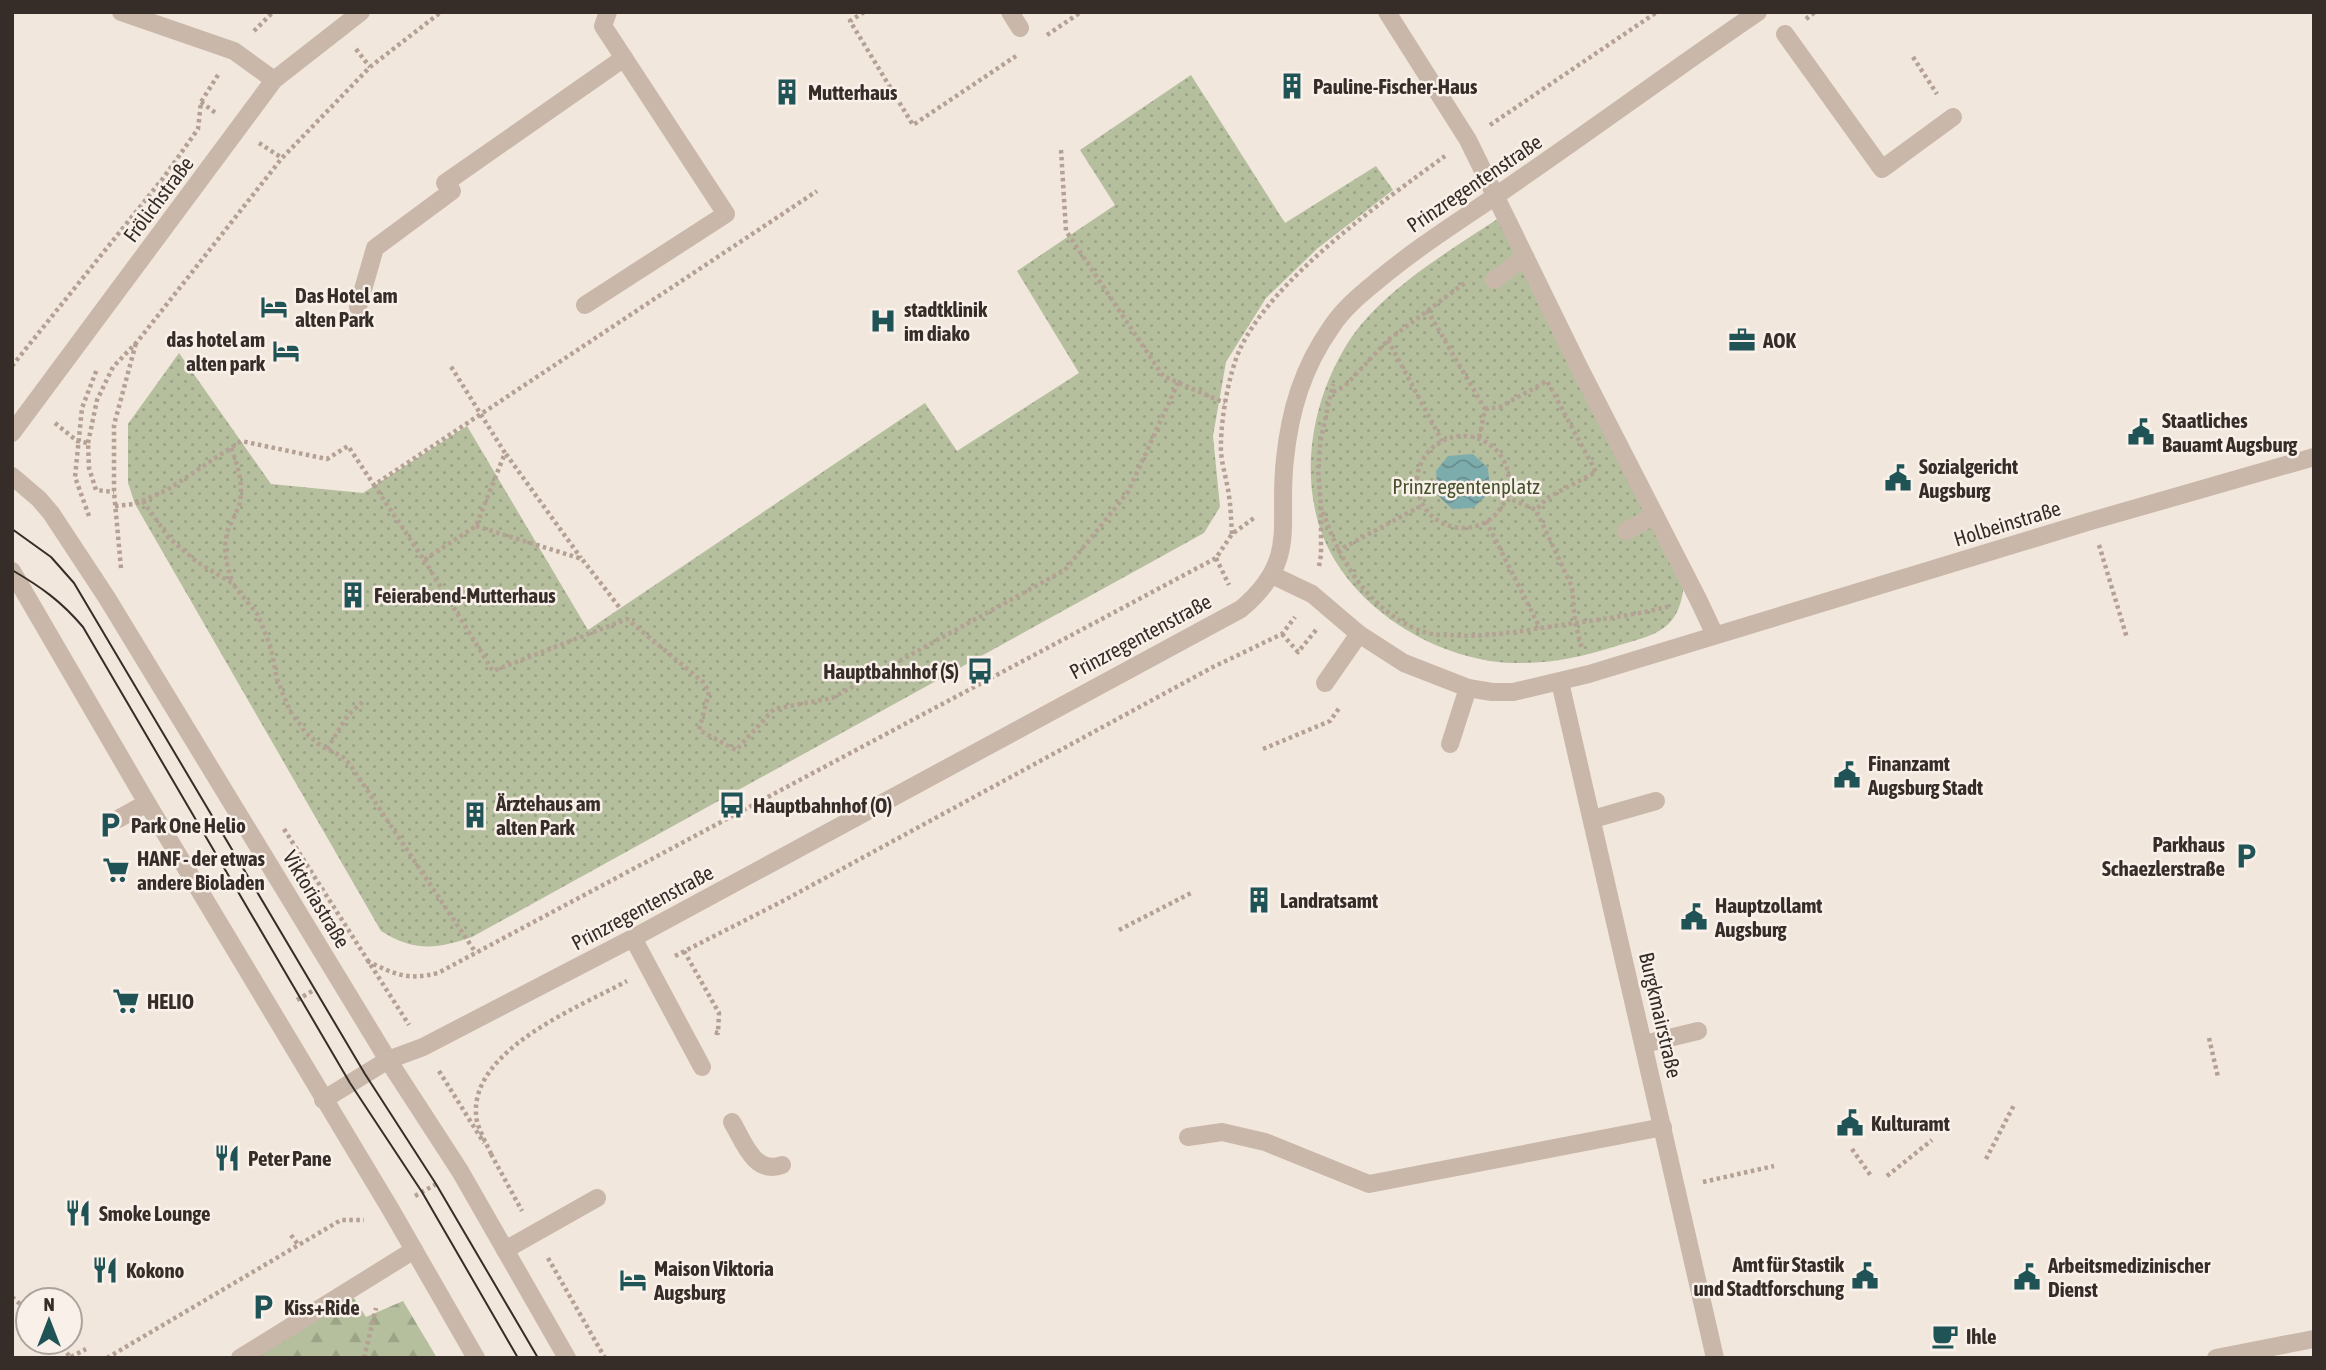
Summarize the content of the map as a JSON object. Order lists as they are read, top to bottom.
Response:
{
  "streets": {
    "street": [
      "Prinzregentenstraße",
      "Frölichstraße",
      "Holbeinstraße",
      "Viktoriastraße",
      "Burgkmairstraße"
    ]
  },
  "crossings": [
    ["Prinzregentenstraße", "Viktoriastraße"]
  ],
  "parks": ["Prinzregentenplatz"],
  "places": {
    "building": [
      "Pauline-Fischer-Haus",
      "Mutterhaus",
      "Feierabend-Mutterhaus",
      "Ärztehaus am alten Park",
      "Landratsamt"
    ],
    "hotel": ["Das Hotel am alten Park", "das hotel am alten park", "Maison Viktoria Augsburg"],
    "hospital": ["stadtklinik im diako"],
    "office": ["AOK"],
    "public building": [
      "Staatliches Bauamt Augsburg",
      "Sozialgericht Augsburg",
      "Finanzamt Augsburg Stadt",
      "Hauptzollamt Augsburg",
      "Kulturamt",
      "Amt für Stastik und Stadtforschung",
      "Arbeitsmedizinischer Dienst"
    ],
    "bus stop": ["Hauptbahnhof (S)", "Hauptbahnhof (O)"],
    "parking": ["Park One Helio", "Parkhaus Schaezlerstraße", "Kiss+Ride"],
    "supermarket": ["HANF - der etwas andere Bioladen", "HELIO"],
    "restaurant": ["Peter Pane", "Smoke Lounge", "Kokono"],
    "cafe": ["Ihle"]
  },
  "north": "top"
}
